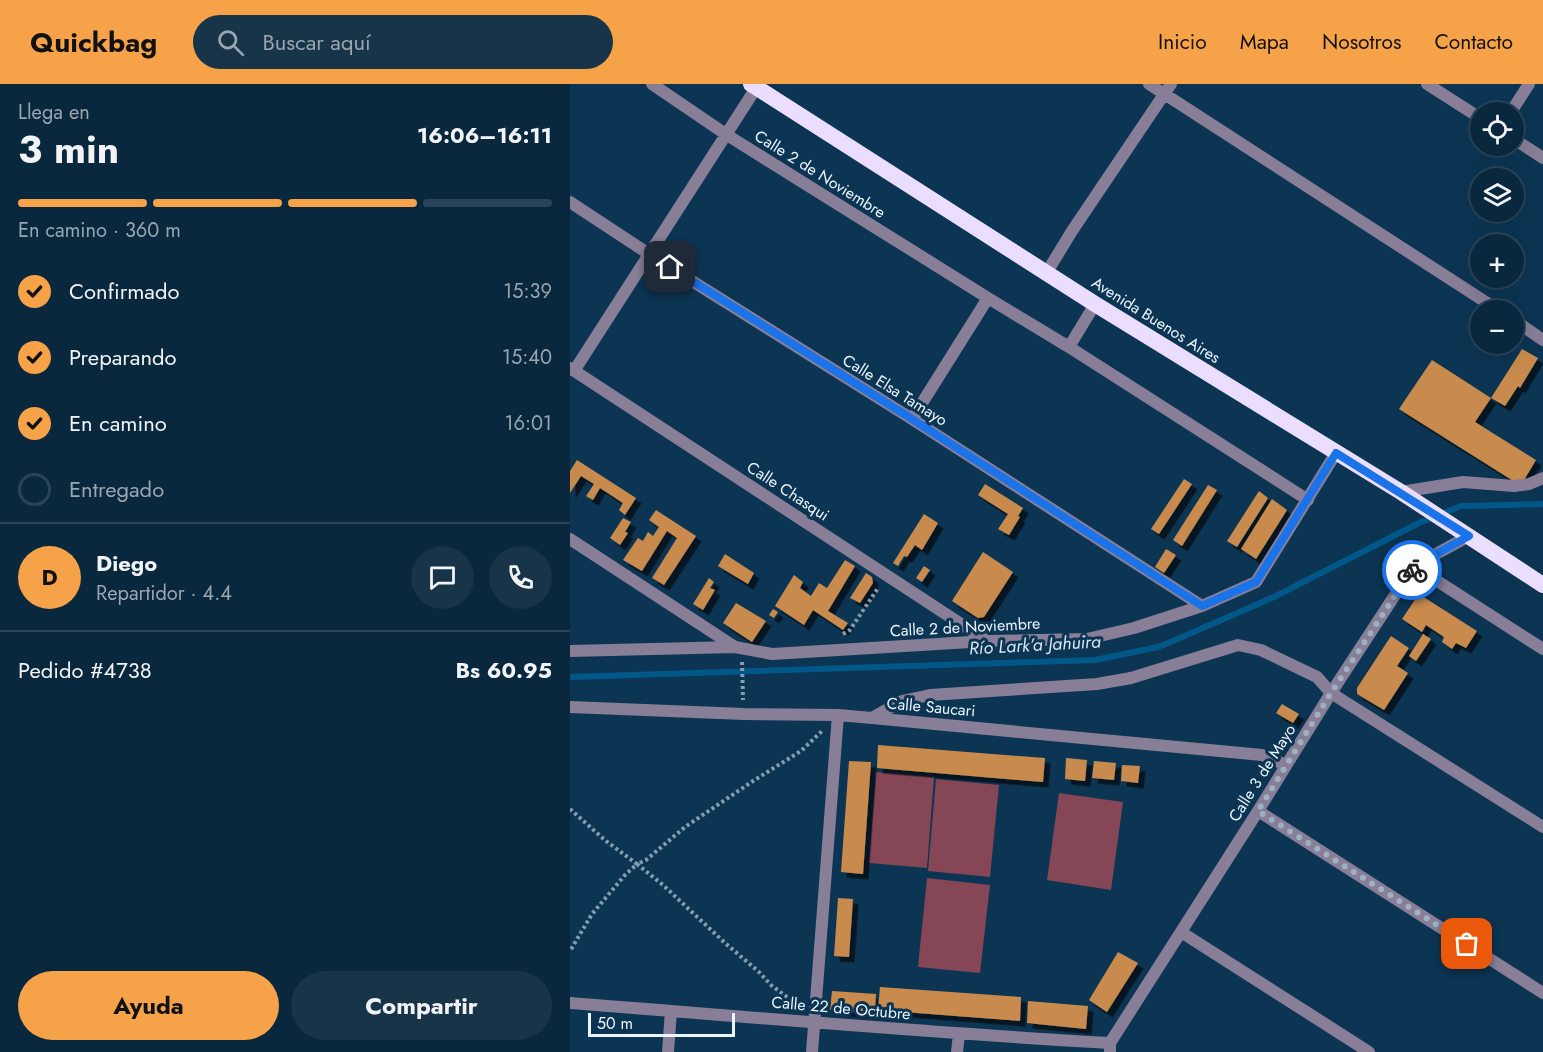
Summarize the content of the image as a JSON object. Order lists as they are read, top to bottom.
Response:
{
  "streets": {
    "highway": ["Avenida Buenos Aires"],
    "street": [
      "Calle 2 de Noviembre",
      "Calle Elsa Tamayo",
      "Calle Chasqui",
      "Calle Saucari",
      "Calle 3 de Mayo",
      "Calle 22 de Octubre"
    ]
  },
  "crossings": [
    ["Calle 2 de Noviembre", "Avenida Buenos Aires"],
    ["Calle 2 de Noviembre", "Calle Elsa Tamayo"],
    ["Calle 2 de Noviembre", "Calle Chasqui"],
    ["Avenida Buenos Aires", "Calle 3 de Mayo"],
    ["Calle Saucari", "Calle 3 de Mayo"],
    ["Calle 3 de Mayo", "Calle 22 de Octubre"]
  ],
  "water": ["Río Lark’a Jahuira"],
  "scale_bar": "50 m",
  "page": {
    "header": "Quickbag",
    "search": "Buscar aquí",
    "nav": [
      "Inicio",
      "Mapa",
      "Nosotros",
      "Contacto"
    ],
    "heading": ["3 min", "Llega en", "16:06–16:11"],
    "panel": [
      "Diego",
      "Repartidor · 4.4",
      "Pedido #4738",
      "Bs 60.95"
    ],
    "map_buttons": ["+", "−"],
    "bar": "En camino · 360 m",
    "list": [
      ["Confirmado", "15:39"],
      ["Preparando", "15:40"],
      ["En camino", "16:01"],
      "Entregado"
    ],
    "round": "D",
    "buttons": ["Ayuda", "Compartir"],
    "scale": "50 m"
  }
}
